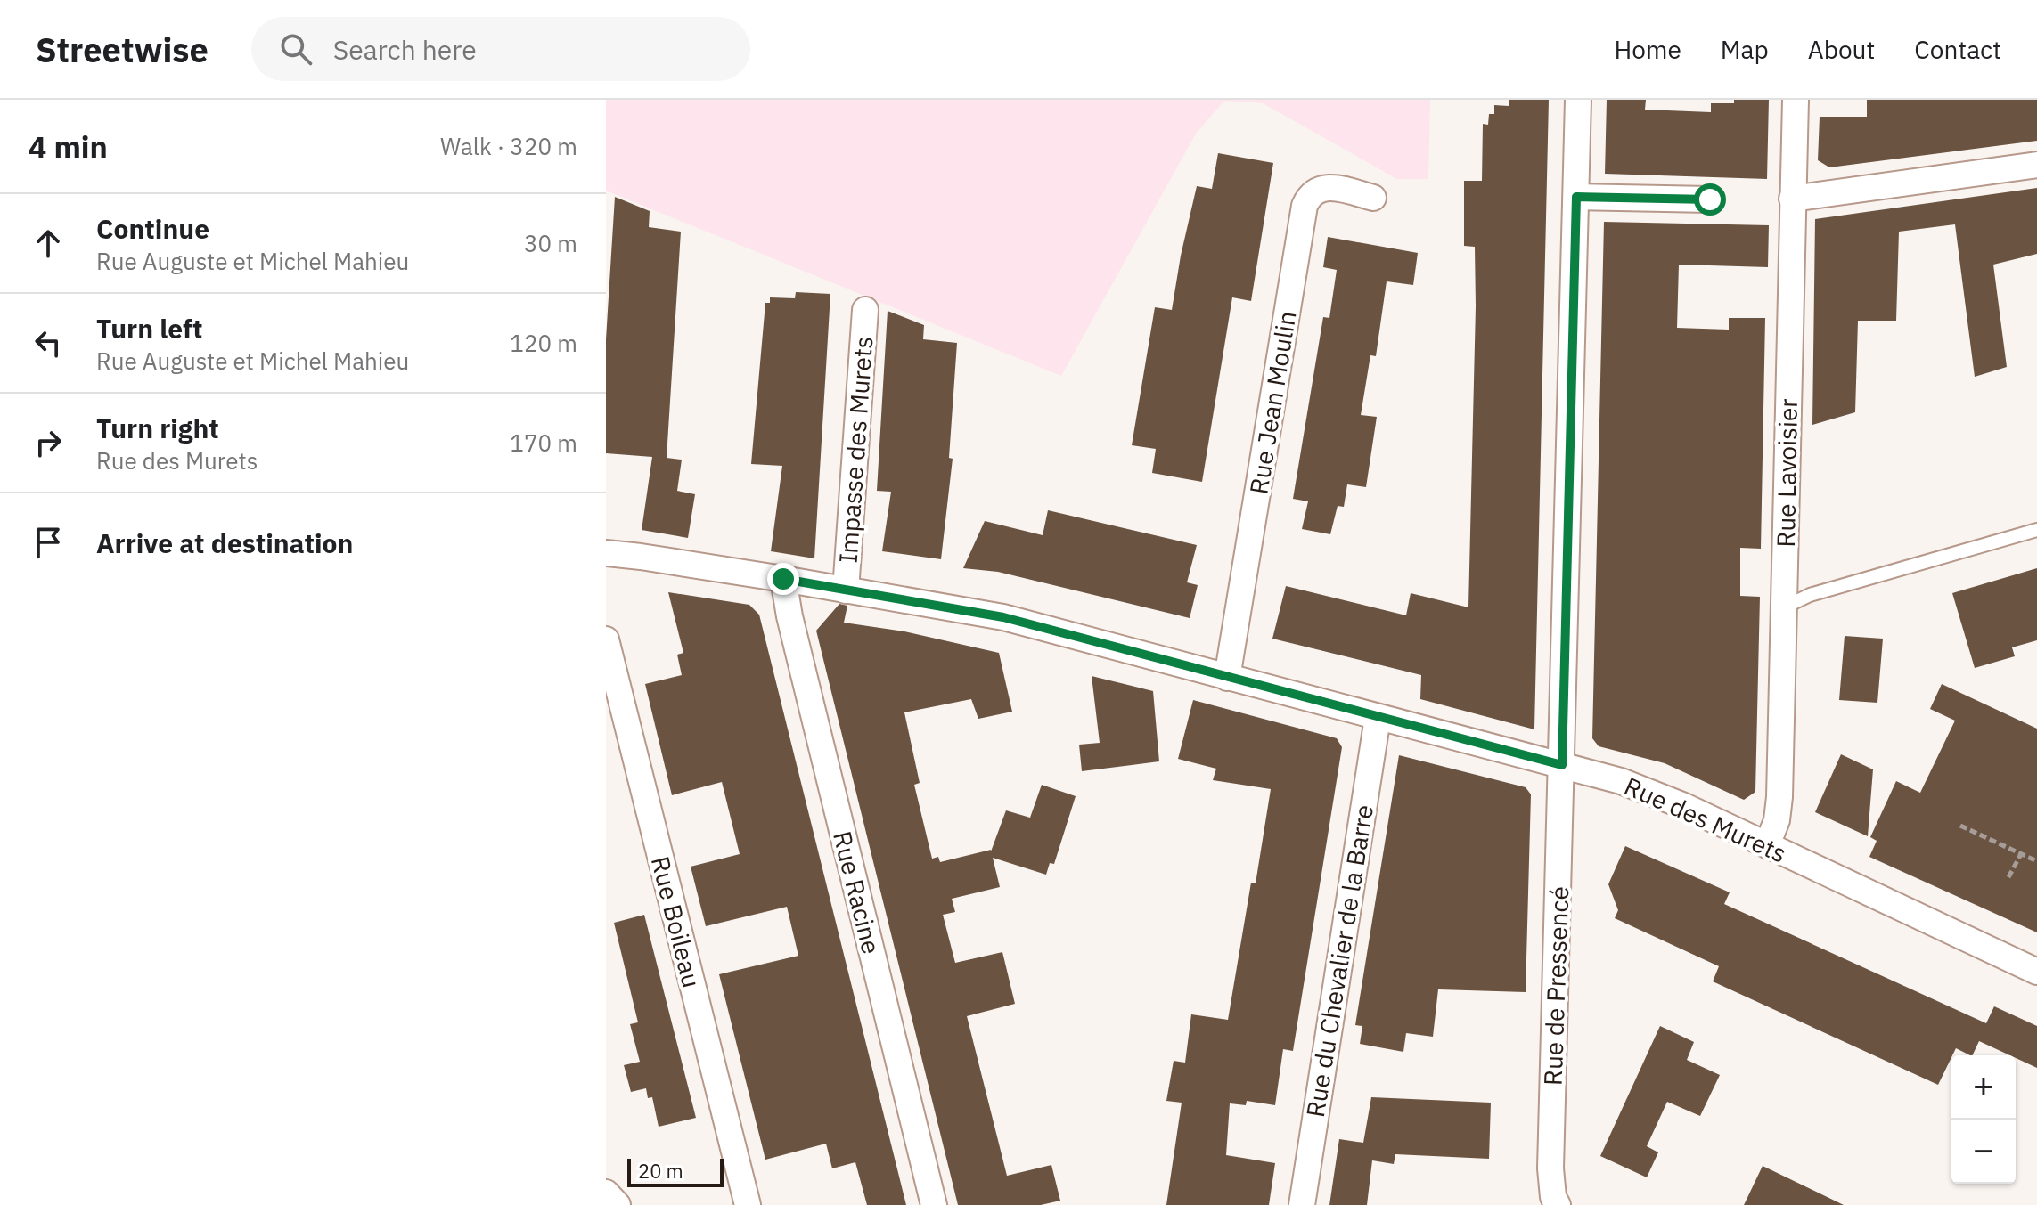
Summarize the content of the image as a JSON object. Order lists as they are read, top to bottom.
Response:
{
  "streets": {
    "street": [
      "Rue Jean Moulin",
      "Impasse des Murets",
      "Rue Lavoisier",
      "Rue des Murets",
      "Rue Racine",
      "Rue Boileau",
      "Rue du Chevalier de la Barre",
      "Rue de Pressencé"
    ]
  },
  "crossings": [
    ["Rue Jean Moulin", "Rue des Murets"],
    ["Impasse des Murets", "Rue des Murets"],
    ["Rue Lavoisier", "Rue des Murets"],
    ["Rue des Murets", "Rue Racine"],
    ["Rue des Murets", "Rue du Chevalier de la Barre"],
    ["Rue des Murets", "Rue de Pressencé"]
  ],
  "scale_bar": "20 m",
  "page": {
    "header": "Streetwise",
    "search": "Search here",
    "nav": [
      "Home",
      "Map",
      "About",
      "Contact"
    ],
    "heading": ["4 min", "Walk · 320 m"],
    "list": [
      ["Continue", "Rue Auguste et Michel Mahieu", "30 m"],
      ["Turn left", "Rue Auguste et Michel Mahieu", "120 m"],
      ["Turn right", "Rue des Murets", "170 m"],
      "Arrive at destination"
    ],
    "map_buttons": ["+", "−"],
    "scale": "20 m"
  }
}
